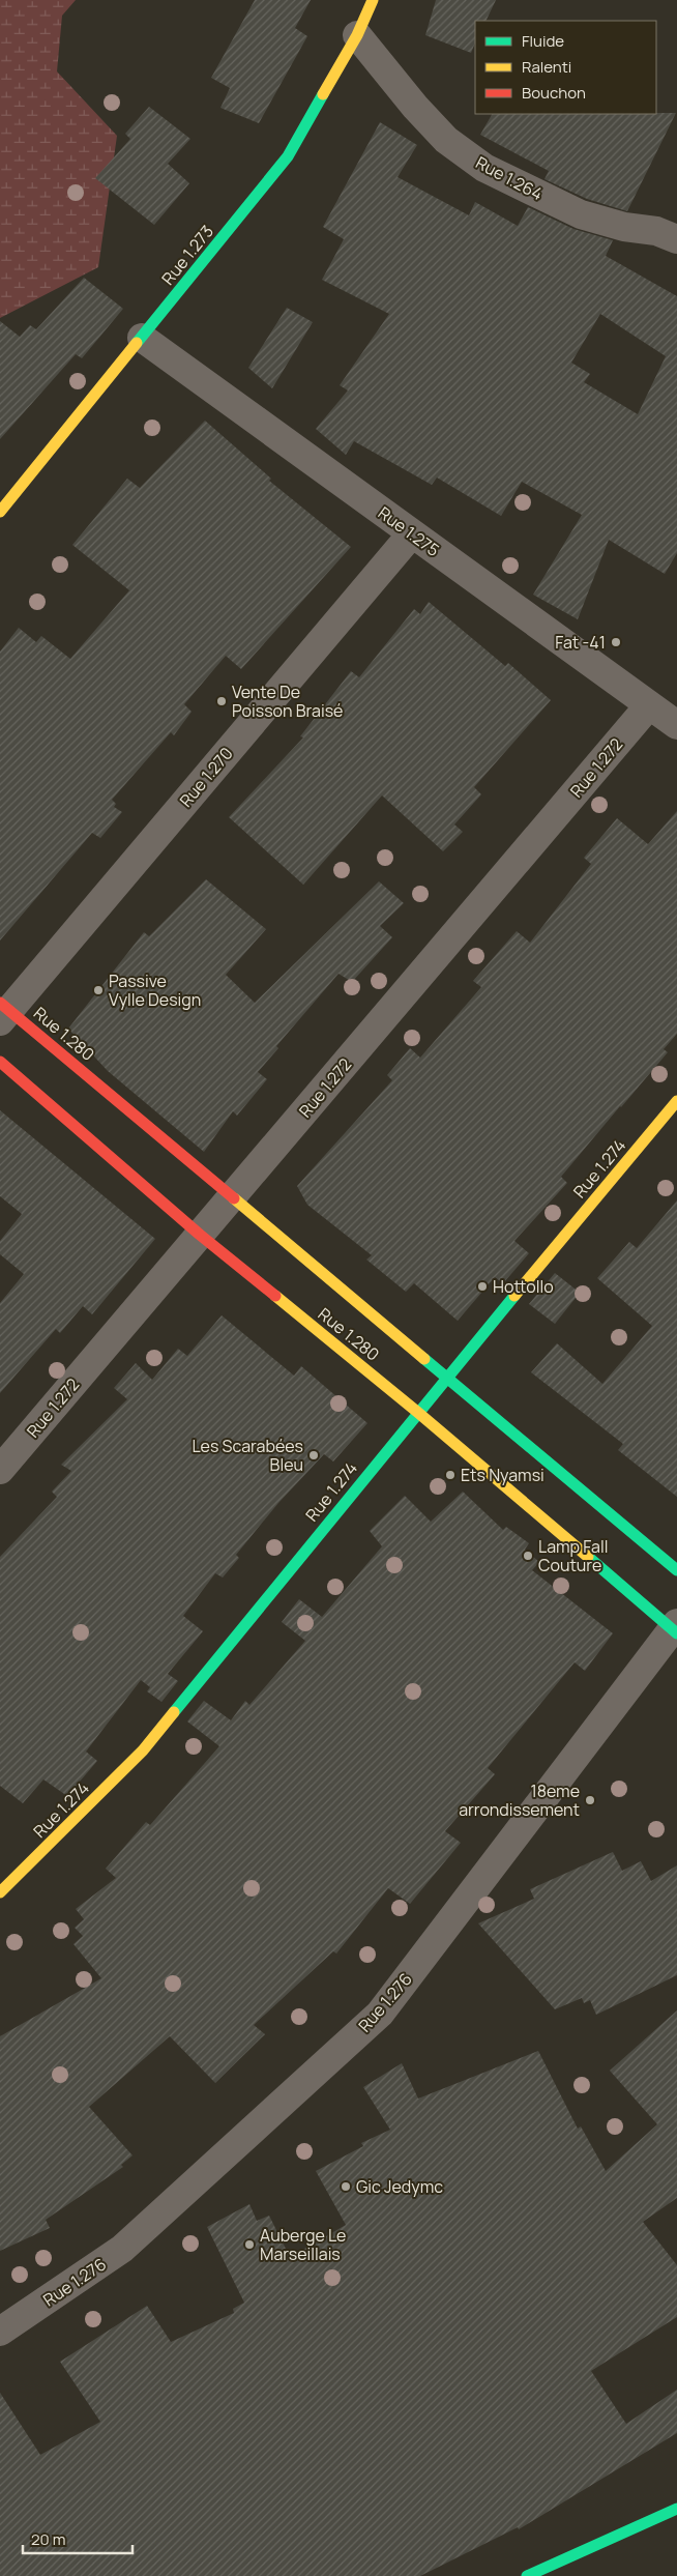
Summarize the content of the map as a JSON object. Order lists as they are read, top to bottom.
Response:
{
  "streets": {
    "main road": ["Rue 1.273", "Rue 1.280", "Rue 1.274"],
    "street": [
      "Rue 1.264",
      "Rue 1.275",
      "Rue 1.272",
      "Rue 1.270",
      "Rue 1.276"
    ]
  },
  "crossings": [
    ["Rue 1.264", "Rue 1.273"],
    ["Rue 1.273", "Rue 1.275"],
    ["Rue 1.275", "Rue 1.272"],
    ["Rue 1.275", "Rue 1.270"],
    ["Rue 1.272", "Rue 1.280"],
    ["Rue 1.270", "Rue 1.280"],
    ["Rue 1.280", "Rue 1.274"],
    ["Rue 1.280", "Rue 1.276"]
  ],
  "places": [
    "Fat -41",
    "Vente De Poisson Braisé",
    "Passive Vylle Design",
    "Hottollo",
    "Les Scarabées Bleu",
    "Ets Nyamsi",
    "Lamp Fall Couture",
    "18eme arrondissement",
    "Gic Jedymc",
    "Auberge Le Marseillais"
  ],
  "legend": ["Fluide", "Ralenti", "Bouchon"],
  "scale_bar": "20 m"
}
